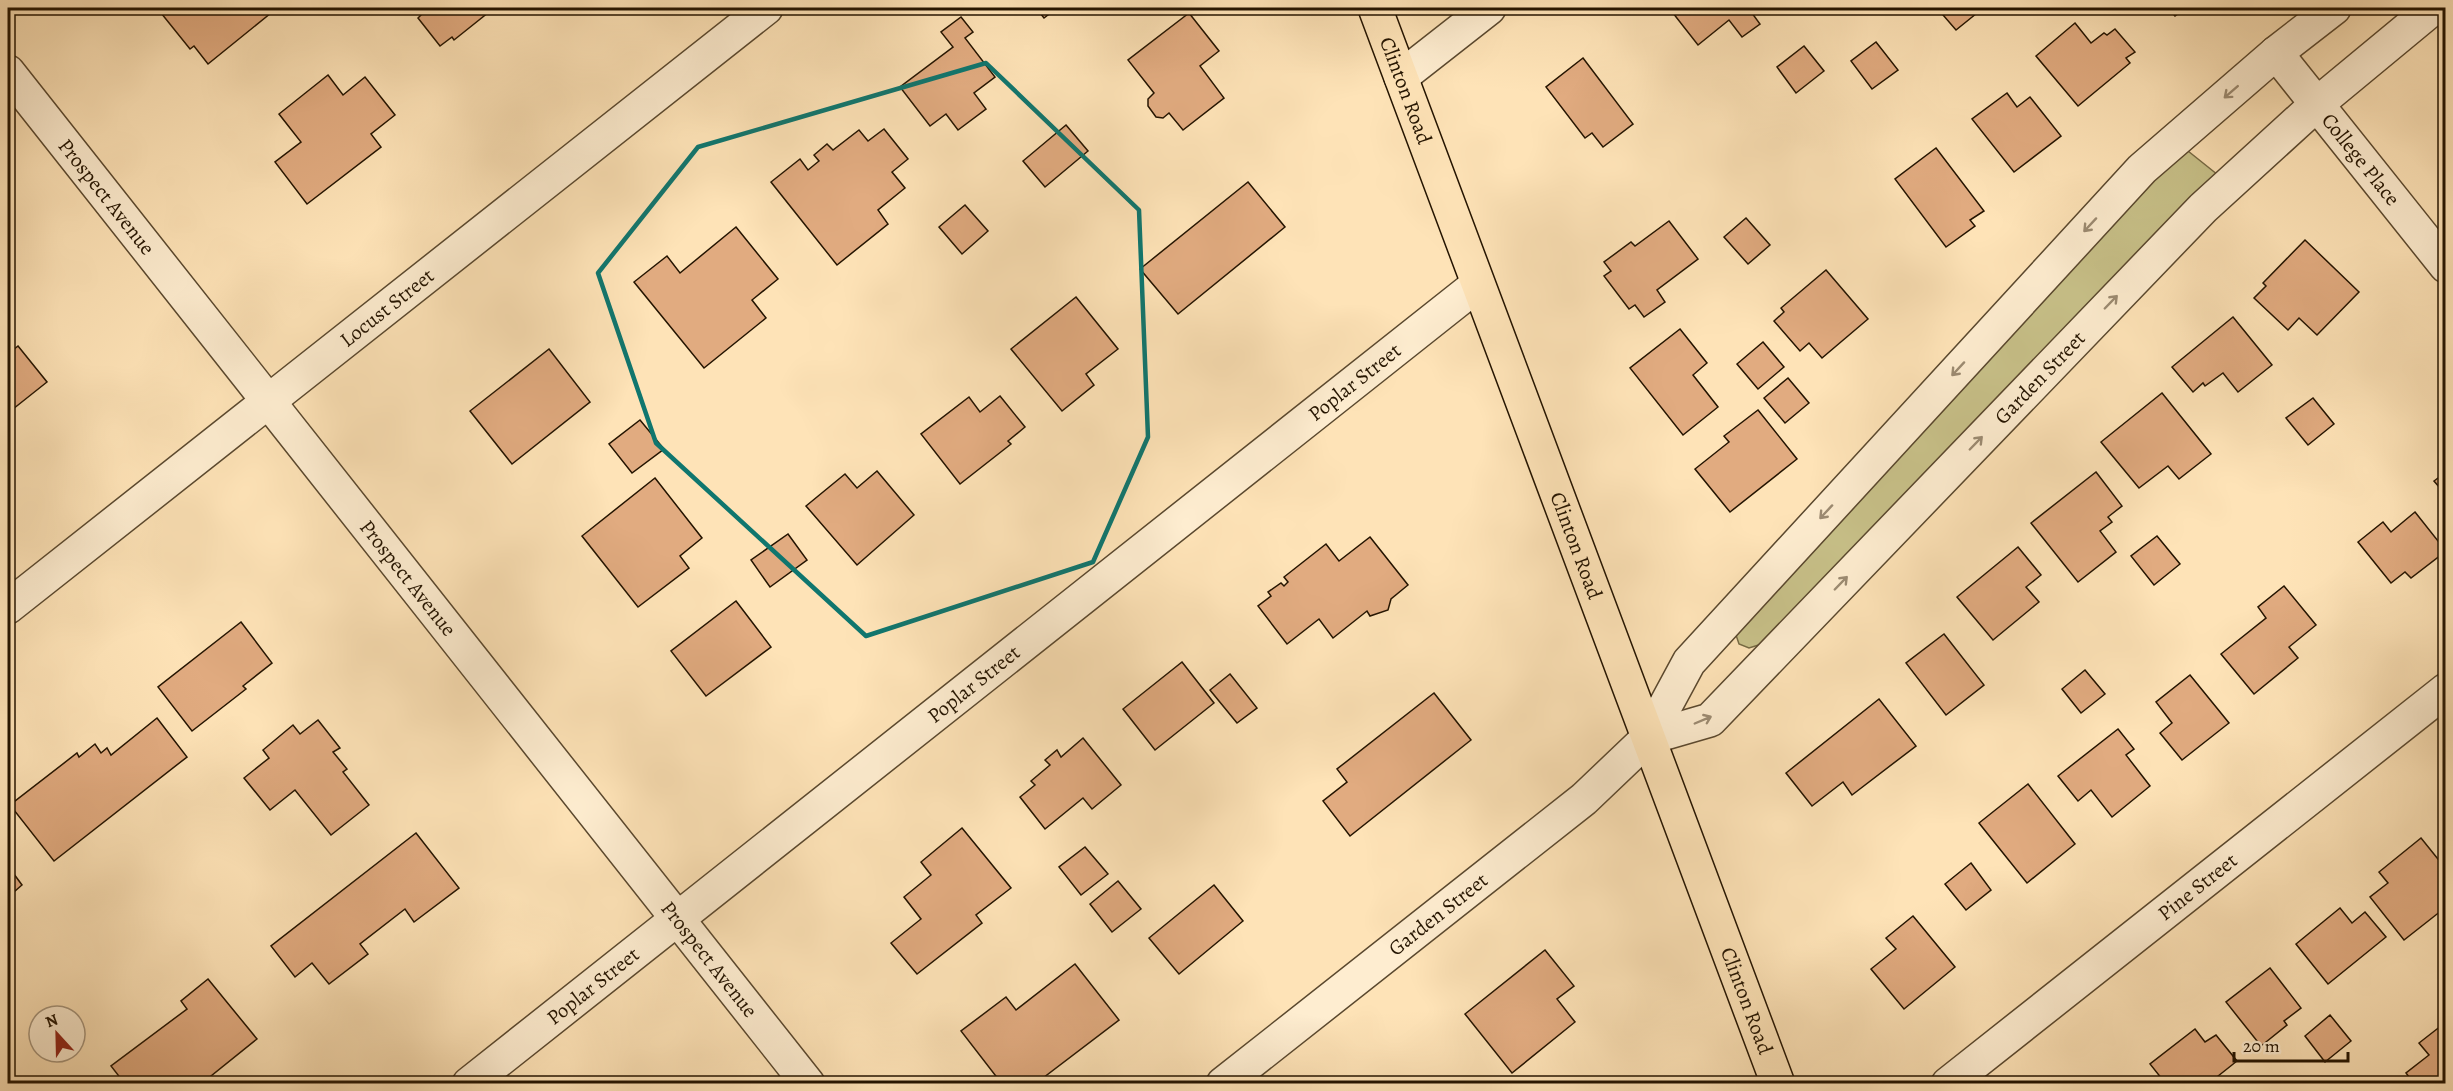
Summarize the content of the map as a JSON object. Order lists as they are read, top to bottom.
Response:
{
  "streets": {
    "main road": ["Clinton Road"],
    "street": [
      "College Place",
      "Prospect Avenue",
      "Locust Street",
      "Garden Street",
      "Poplar Street",
      "Pine Street"
    ]
  },
  "crossings": [
    ["Clinton Road", "Garden Street"],
    ["Clinton Road", "Poplar Street"],
    ["College Place", "Garden Street"],
    ["Prospect Avenue", "Locust Street"],
    ["Prospect Avenue", "Poplar Street"]
  ],
  "scale_bar": "20 m",
  "north": "top"
}
